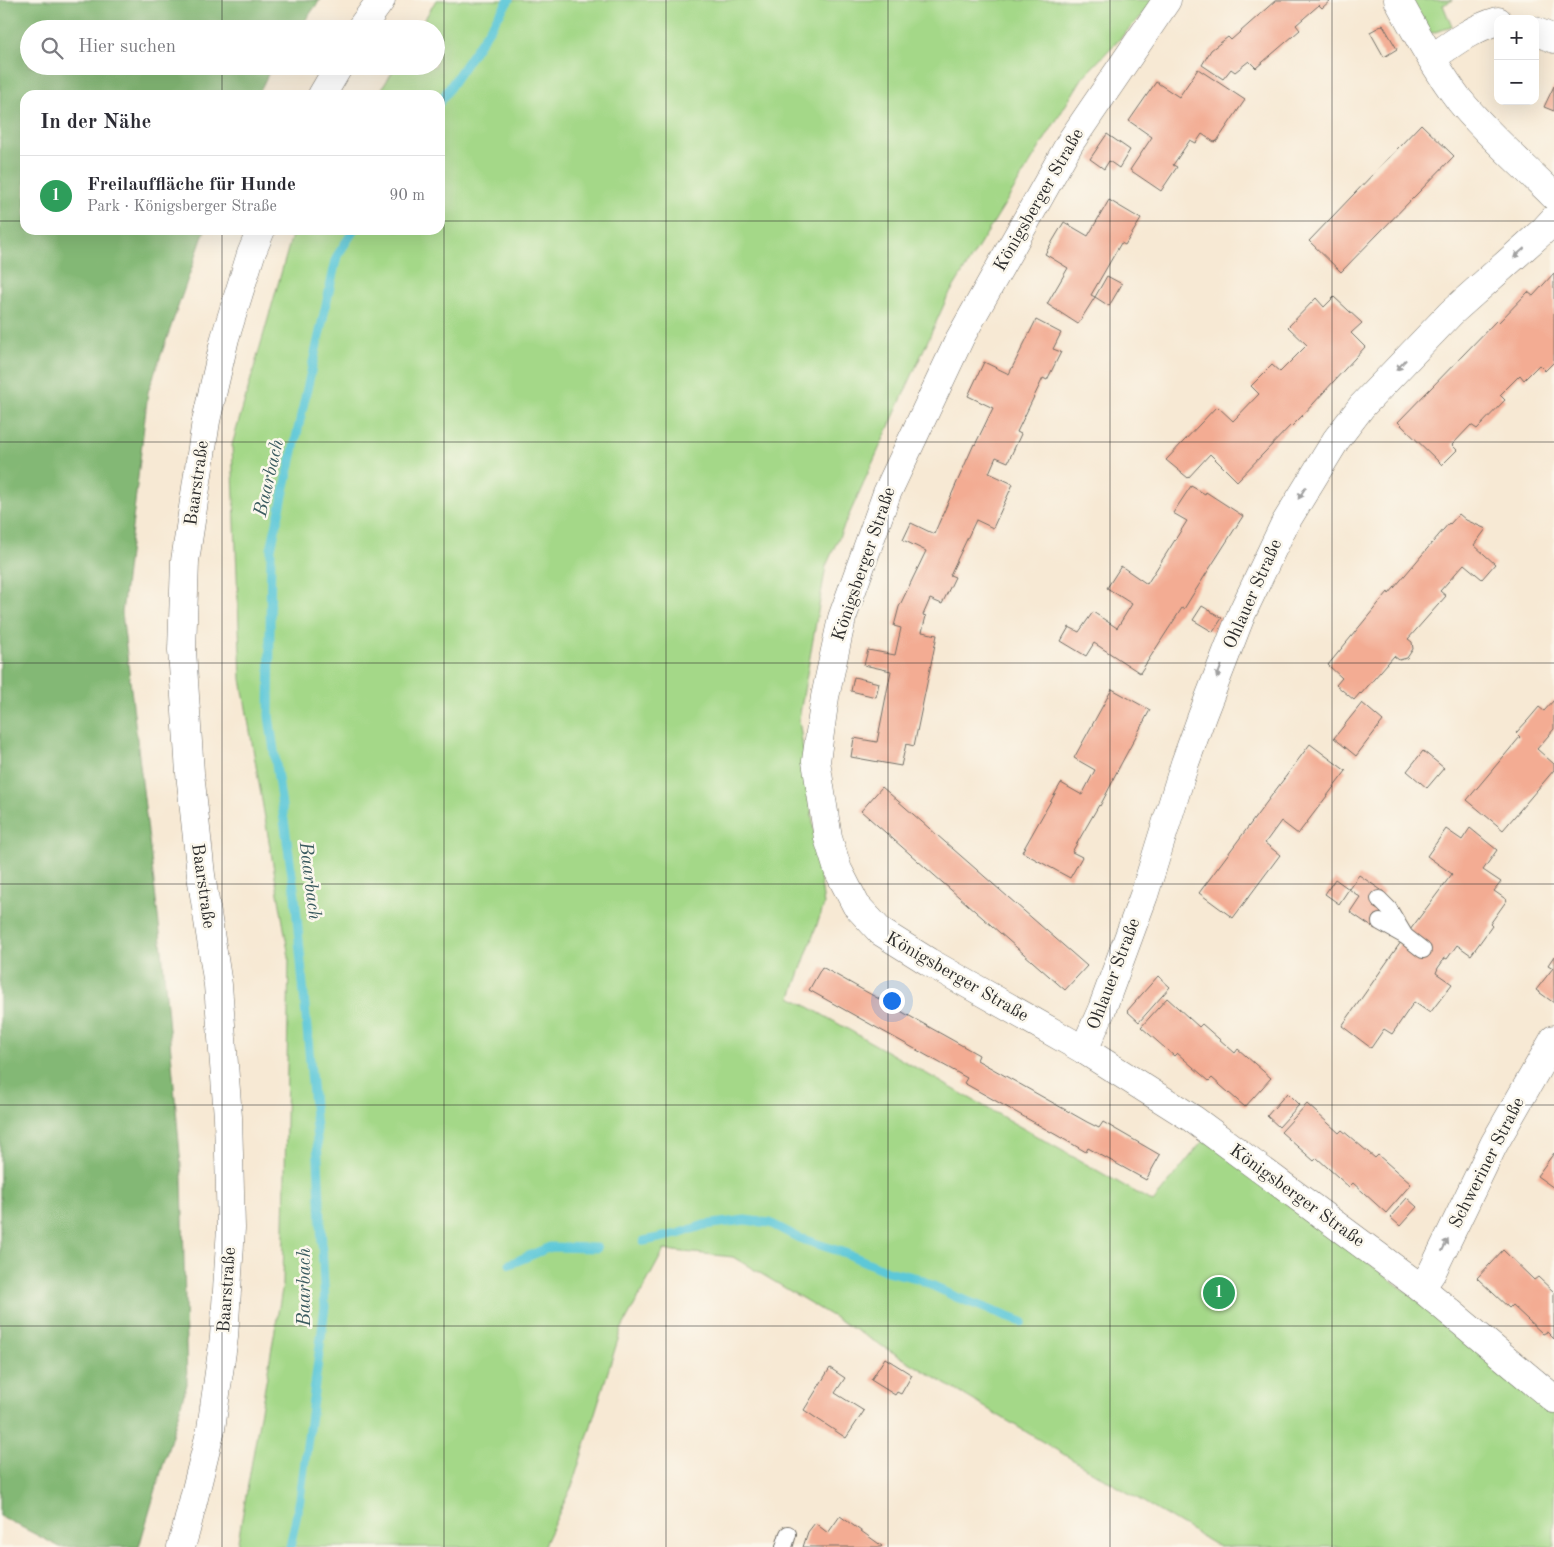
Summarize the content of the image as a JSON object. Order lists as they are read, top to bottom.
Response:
{
  "streets": {
    "street": [
      "Königsberger Straße",
      "Baarstraße",
      "Ohlauer Straße",
      "Schweriner Straße"
    ]
  },
  "crossings": [
    ["Königsberger Straße", "Ohlauer Straße"],
    ["Königsberger Straße", "Schweriner Straße"]
  ],
  "one_way": ["Ohlauer Straße", "Schweriner Straße"],
  "water": ["Baarbach"],
  "page": {
    "map_buttons": ["+", "−"],
    "search": "Hier suchen",
    "heading": "In der Nähe",
    "list": [
      {
        "mark": "1",
        "name": "Freilauffläche für Hunde",
        "note": "Park · Königsberger Straße",
        "value": "90 m"
      }
    ],
    "pins": "1"
  }
}
